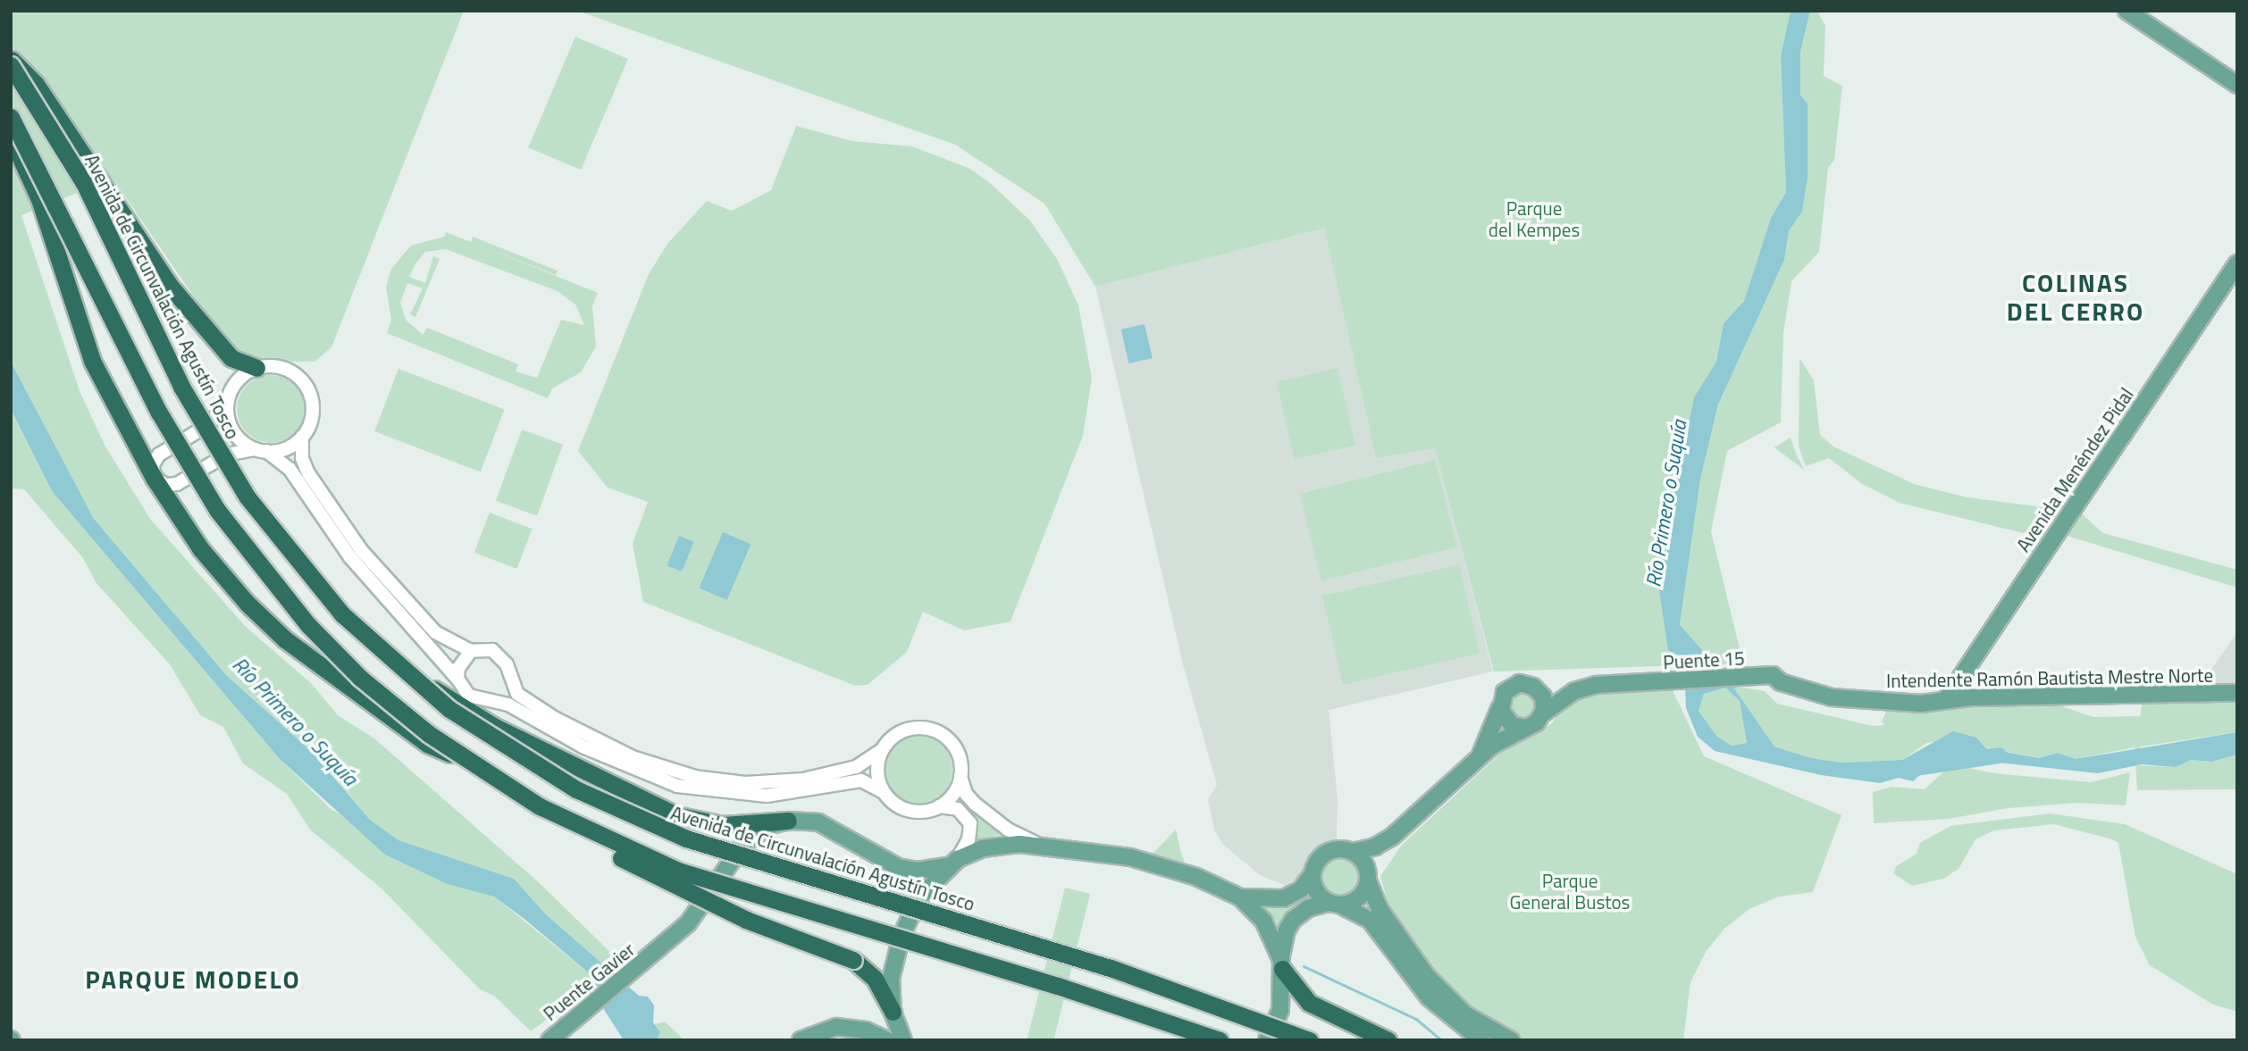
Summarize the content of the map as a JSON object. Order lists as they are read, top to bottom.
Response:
{
  "streets": {
    "highway": ["Avenida de Circunvalación Agustín Tosco"],
    "main road": [
      "Avenida Menéndez Pidal",
      "Puente 15",
      "Intendente Ramón Bautista Mestre Norte",
      "Puente Gavier"
    ]
  },
  "crossings": [
    ["Avenida Menéndez Pidal", "Intendente Ramón Bautista Mestre Norte"],
    ["Puente 15", "Intendente Ramón Bautista Mestre Norte"]
  ],
  "districts": ["COLINAS DEL CERRO", "PARQUE MODELO"],
  "water": ["Río Primero o Suquía"],
  "parks": ["Parque del Kempes", "Parque General Bustos"]
}
